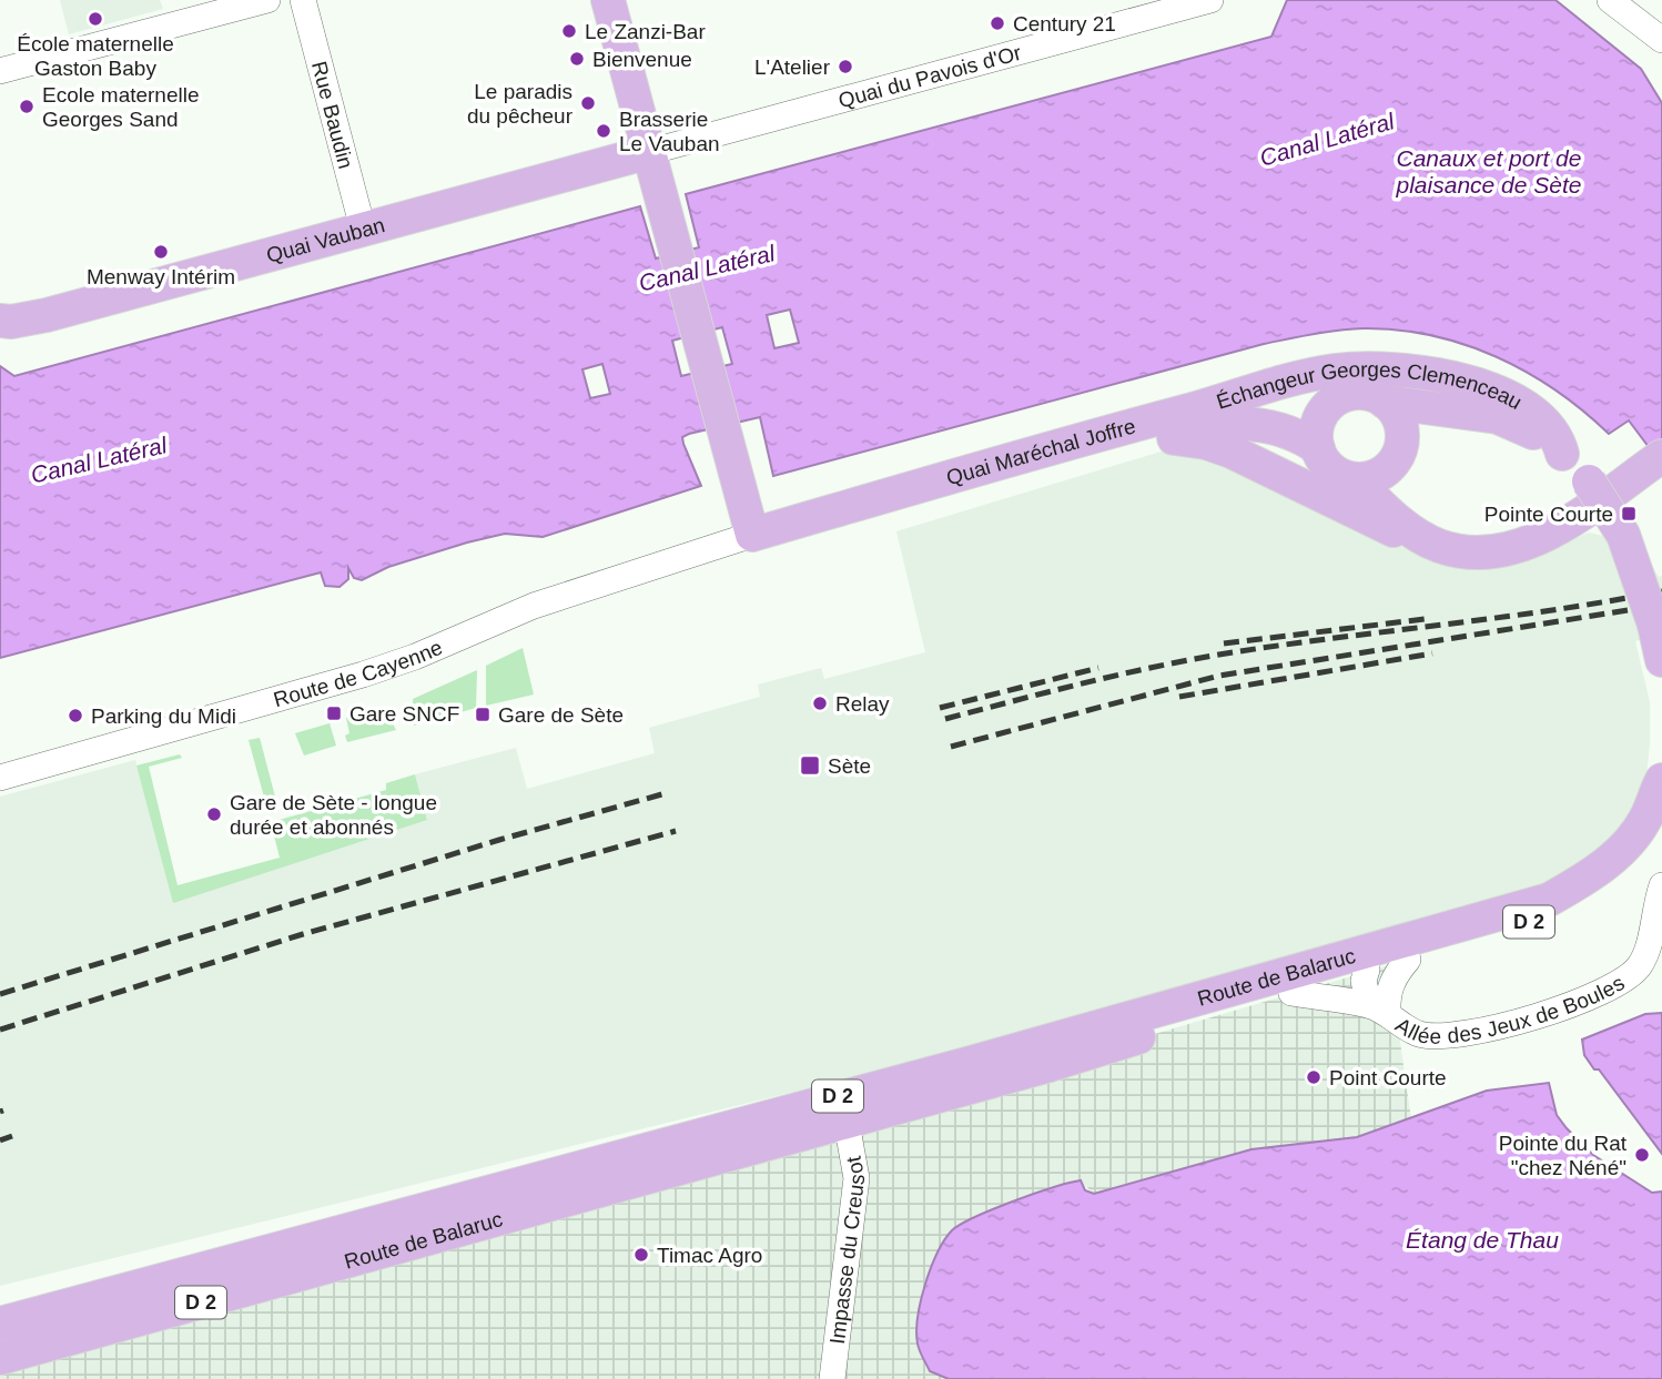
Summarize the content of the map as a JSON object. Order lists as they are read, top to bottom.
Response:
{
  "streets": {
    "main road": [
      "Quai Vauban",
      "Échangeur Georges Clemenceau",
      "Quai Maréchal Joffre",
      "D 2",
      "Route de Balaruc"
    ],
    "street": [
      "Quai du Pavois d'Or",
      "Rue Baudin",
      "Route de Cayenne",
      "Allée des Jeux de Boules",
      "Impasse du Creusot"
    ]
  },
  "crossings": [
    ["Quai du Pavois d'Or", "Quai Vauban"],
    ["Rue Baudin", "Quai Vauban"],
    ["Échangeur Georges Clemenceau", "Quai Maréchal Joffre"],
    ["Quai Maréchal Joffre", "Route de Cayenne"],
    ["Route de Balaruc", "Allée des Jeux de Boules"],
    ["Route de Balaruc", "Impasse du Creusot"]
  ],
  "water": ["Canal Latéral", "Canaux et port de plaisance de Sète", "Étang de Thau"],
  "places": {
    "other": [
      "École maternelle Gaston Baby",
      "Century 21",
      "Le Zanzi-Bar",
      "Bienvenue",
      "L'Atelier",
      "Le paradis du pêcheur",
      "Ecole maternelle Georges Sand",
      "Brasserie Le Vauban",
      "Menway Intérim",
      "Relay",
      "Parking du Midi",
      "Gare de Sète - longue durée et abonnés",
      "Point Courte",
      "Pointe du Rat \"chez Néné\"",
      "Timac Agro"
    ],
    "transit": [
      "Pointe Courte",
      "Gare SNCF",
      "Gare de Sète",
      "Sète"
    ]
  }
}
